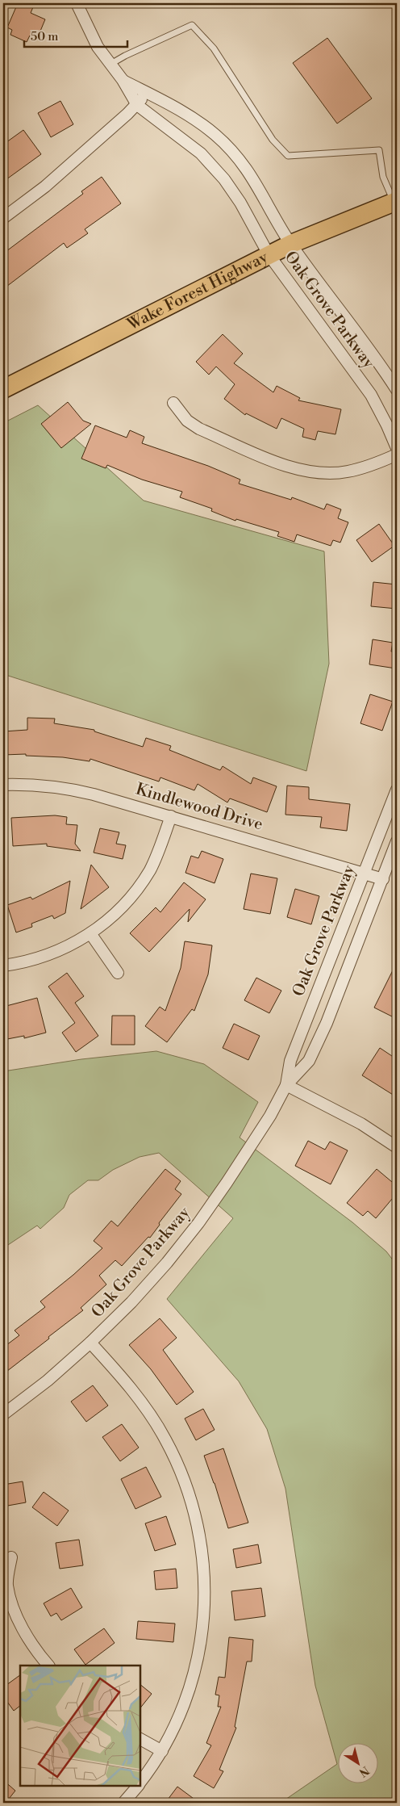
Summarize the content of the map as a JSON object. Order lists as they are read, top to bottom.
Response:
{
  "streets": {
    "highway": ["Wake Forest Highway"],
    "street": ["Oak Grove Parkway", "Kindlewood Drive"]
  },
  "crossings": [
    ["Wake Forest Highway", "Oak Grove Parkway"],
    ["Oak Grove Parkway", "Kindlewood Drive"]
  ],
  "scale_bar": "50 m",
  "north": "bottom right"
}
